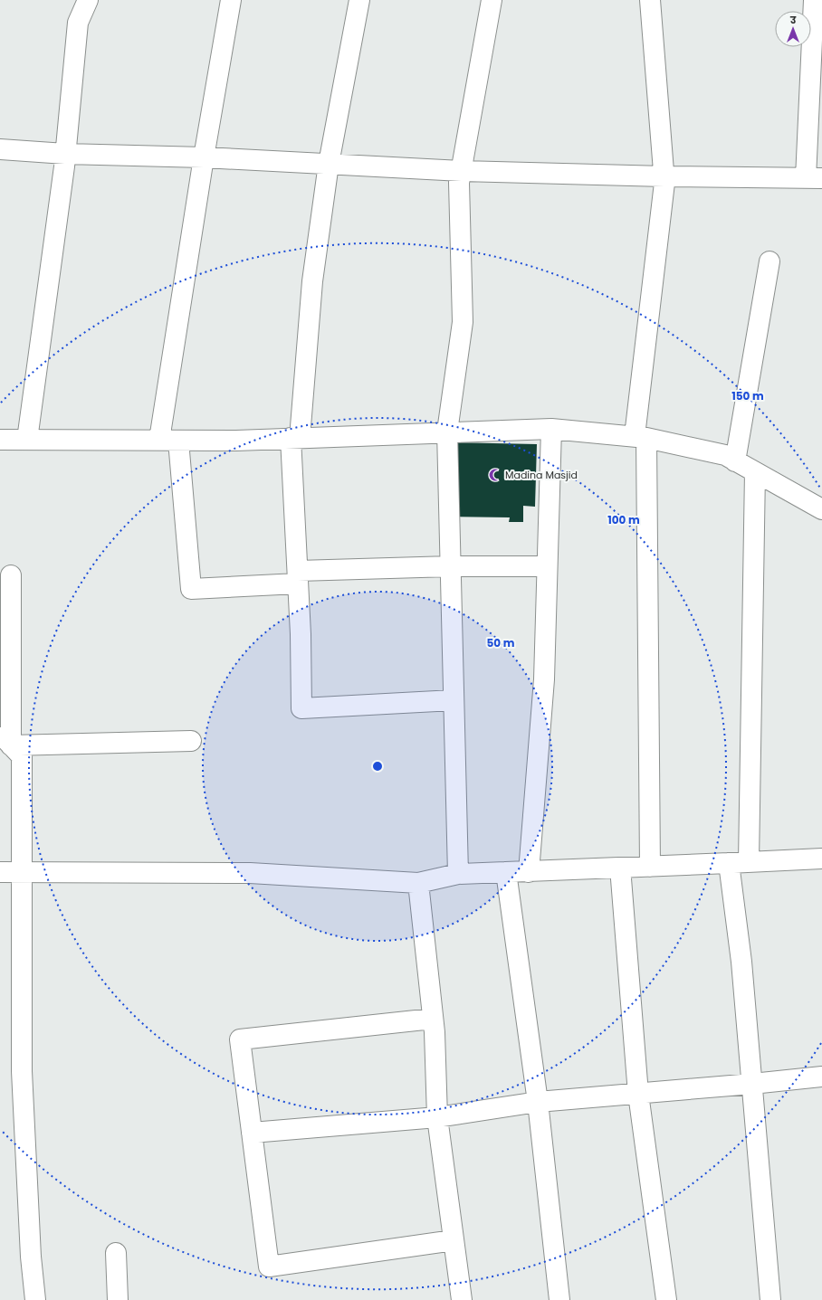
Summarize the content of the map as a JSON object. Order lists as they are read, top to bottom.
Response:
{
  "places": {
    "mosque": ["Madina Masjid"]
  },
  "north": "top",
  "rings": ["150 m", "100 m", "50 m"]
}
